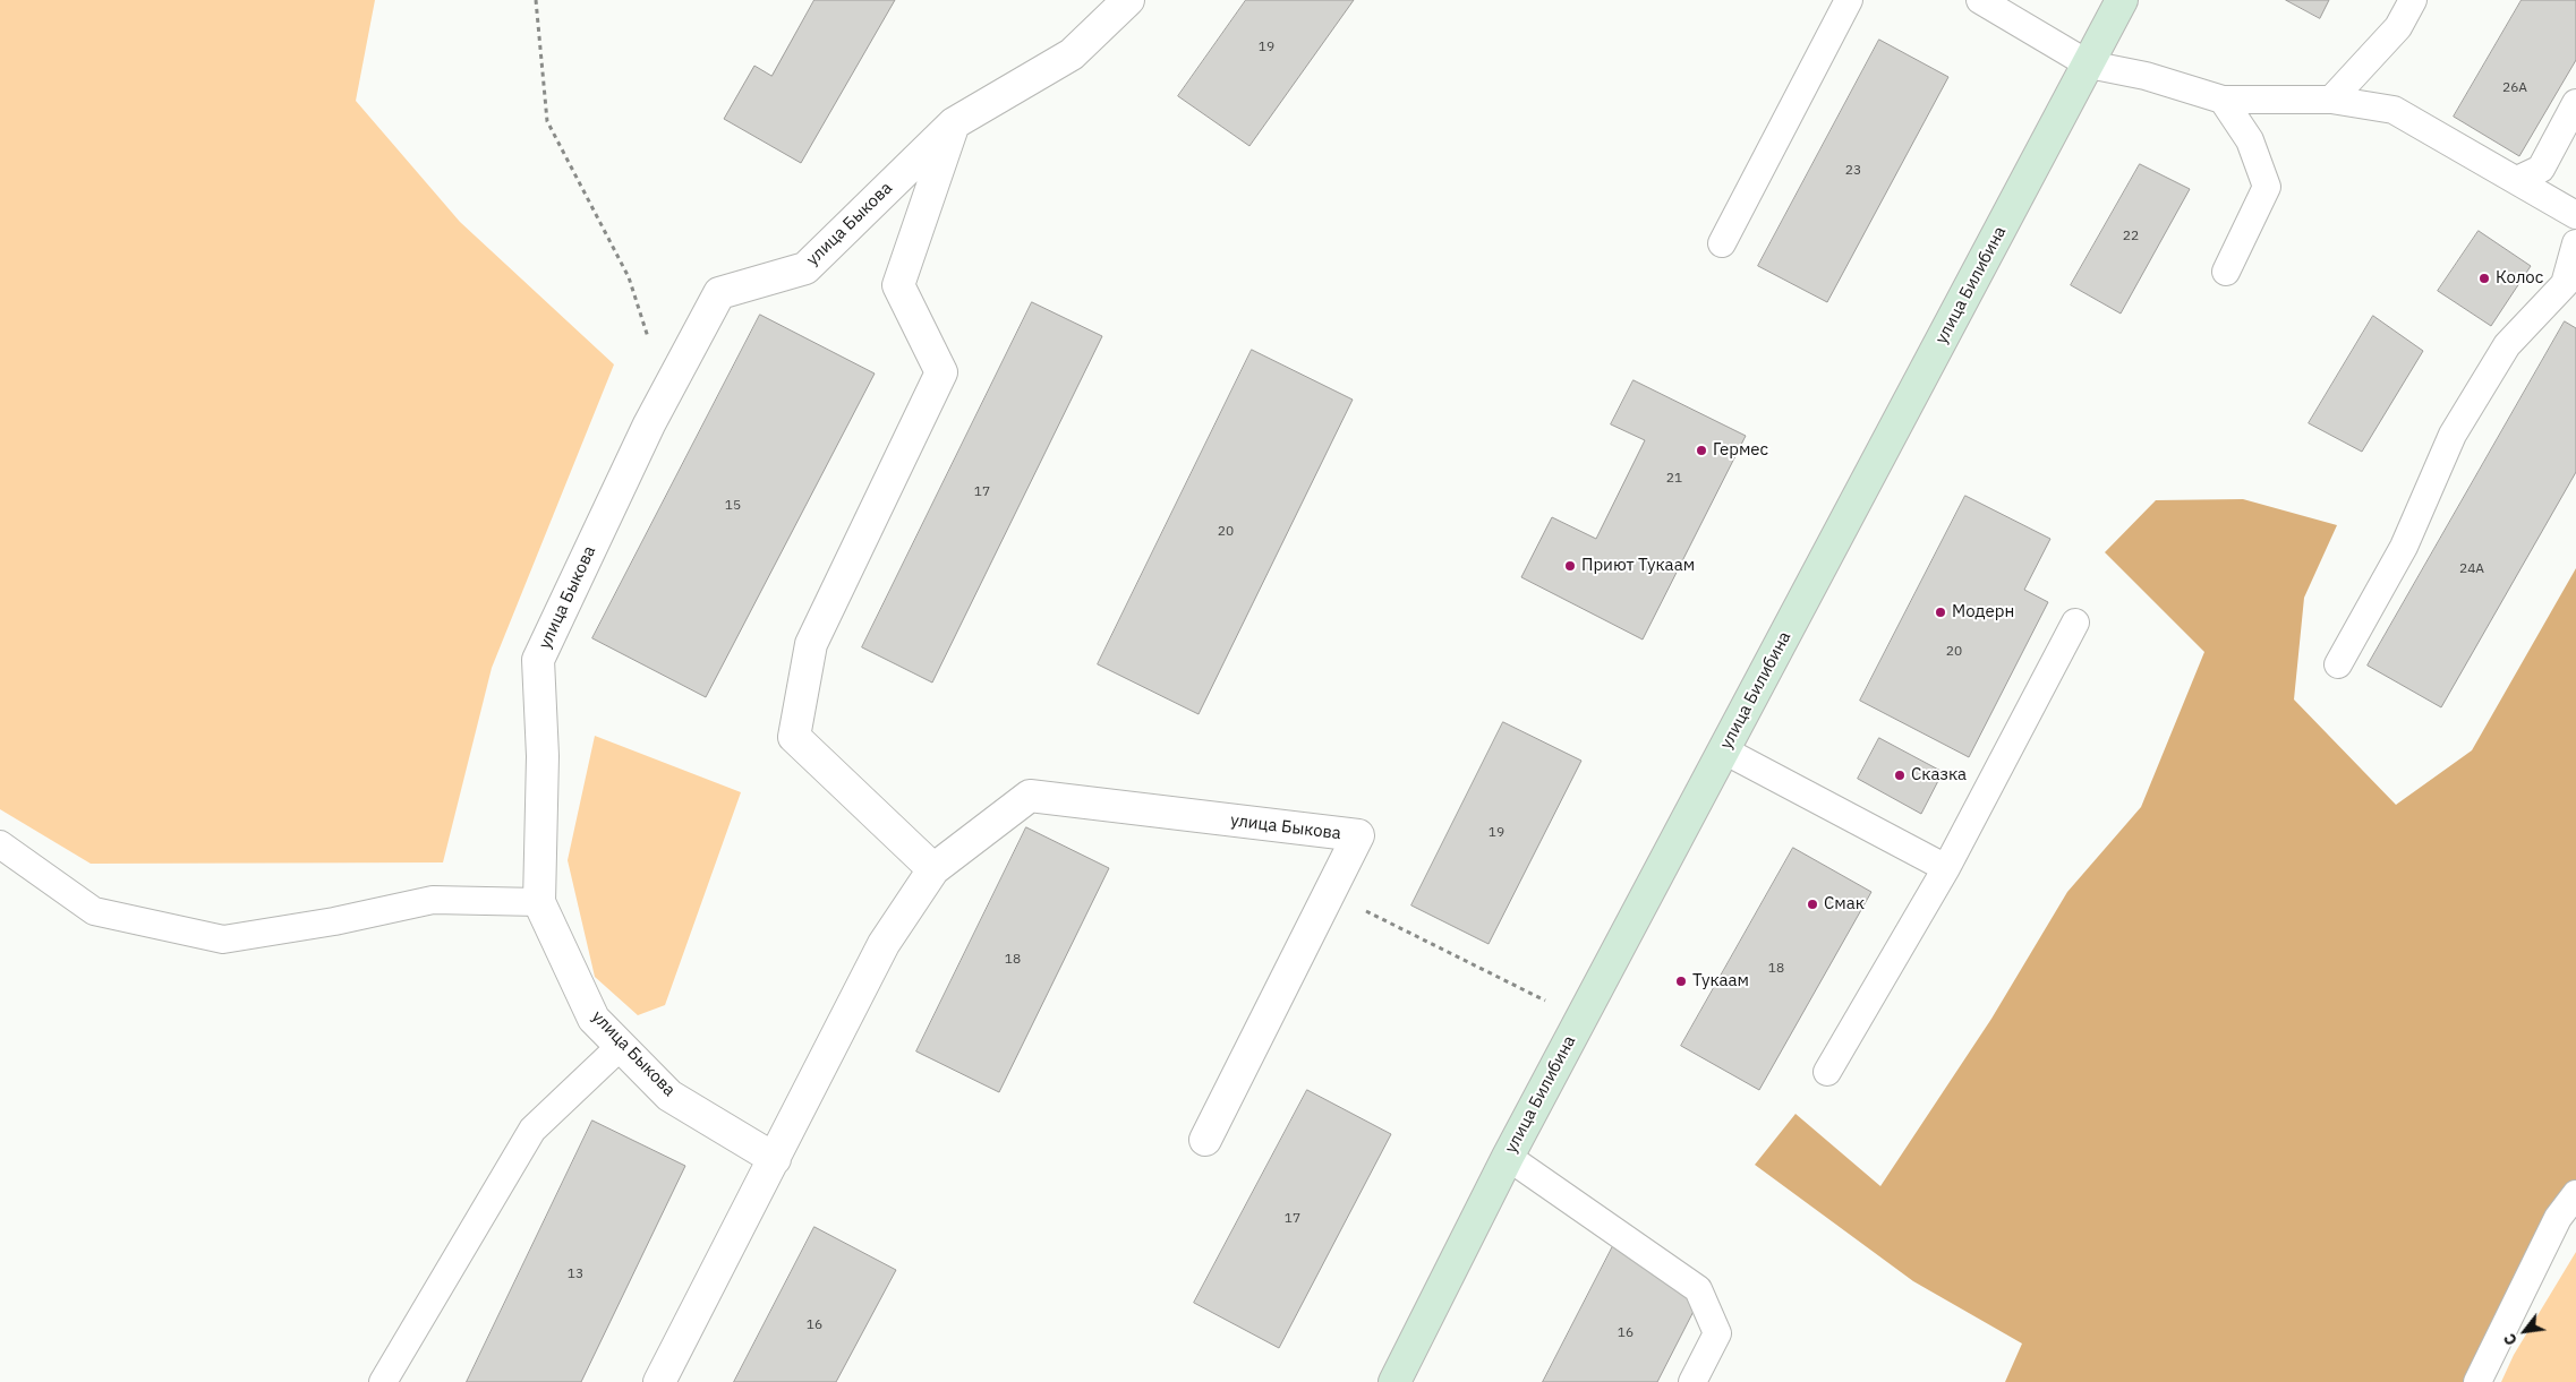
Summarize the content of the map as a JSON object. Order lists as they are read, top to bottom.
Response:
{
  "streets": {
    "street": ["улица Быкова", "улица Билибина"]
  },
  "places": [
    "Колос",
    "Гермес",
    "Приют Тукаам",
    "Модерн",
    "Сказка",
    "Смак",
    "Тукаам"
  ],
  "house_numbers": [
    "19",
    "26А",
    "23",
    "22",
    "21",
    "17",
    "15",
    "20",
    "24А",
    "20",
    "19",
    "18",
    "18",
    "17",
    "13",
    "16",
    "16"
  ],
  "north": "bottom left"
}
